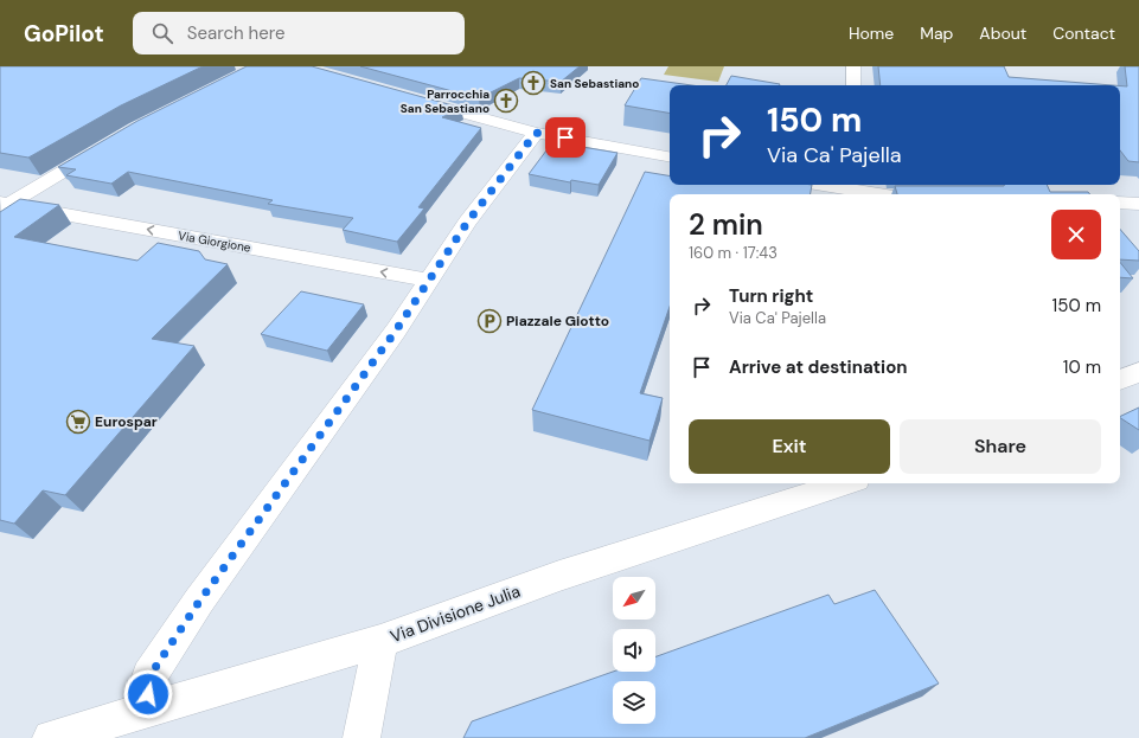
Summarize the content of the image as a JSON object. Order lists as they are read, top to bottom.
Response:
{
  "streets": {
    "street": ["Via Giorgione", "Via Divisione Julia"]
  },
  "one_way": ["Via Giorgione"],
  "places": {
    "church": ["San Sebastiano", "Parrocchia San Sebastiano"],
    "parking": ["Piazzale Giotto"],
    "supermarket": ["Eurospar"]
  },
  "north": "bottom left",
  "page": {
    "header": "GoPilot",
    "search": "Search here",
    "nav": [
      "Home",
      "Map",
      "About",
      "Contact"
    ],
    "turn": ["150 m", "Via Ca' Pajella"],
    "heading": ["2 min", "160 m · 17:43"],
    "list": [
      {
        "name": "Turn right",
        "note": "Via Ca' Pajella",
        "value": "150 m"
      },
      {
        "name": "Arrive at destination",
        "value": "10 m"
      }
    ],
    "buttons": ["Exit", "Share"]
  }
}
